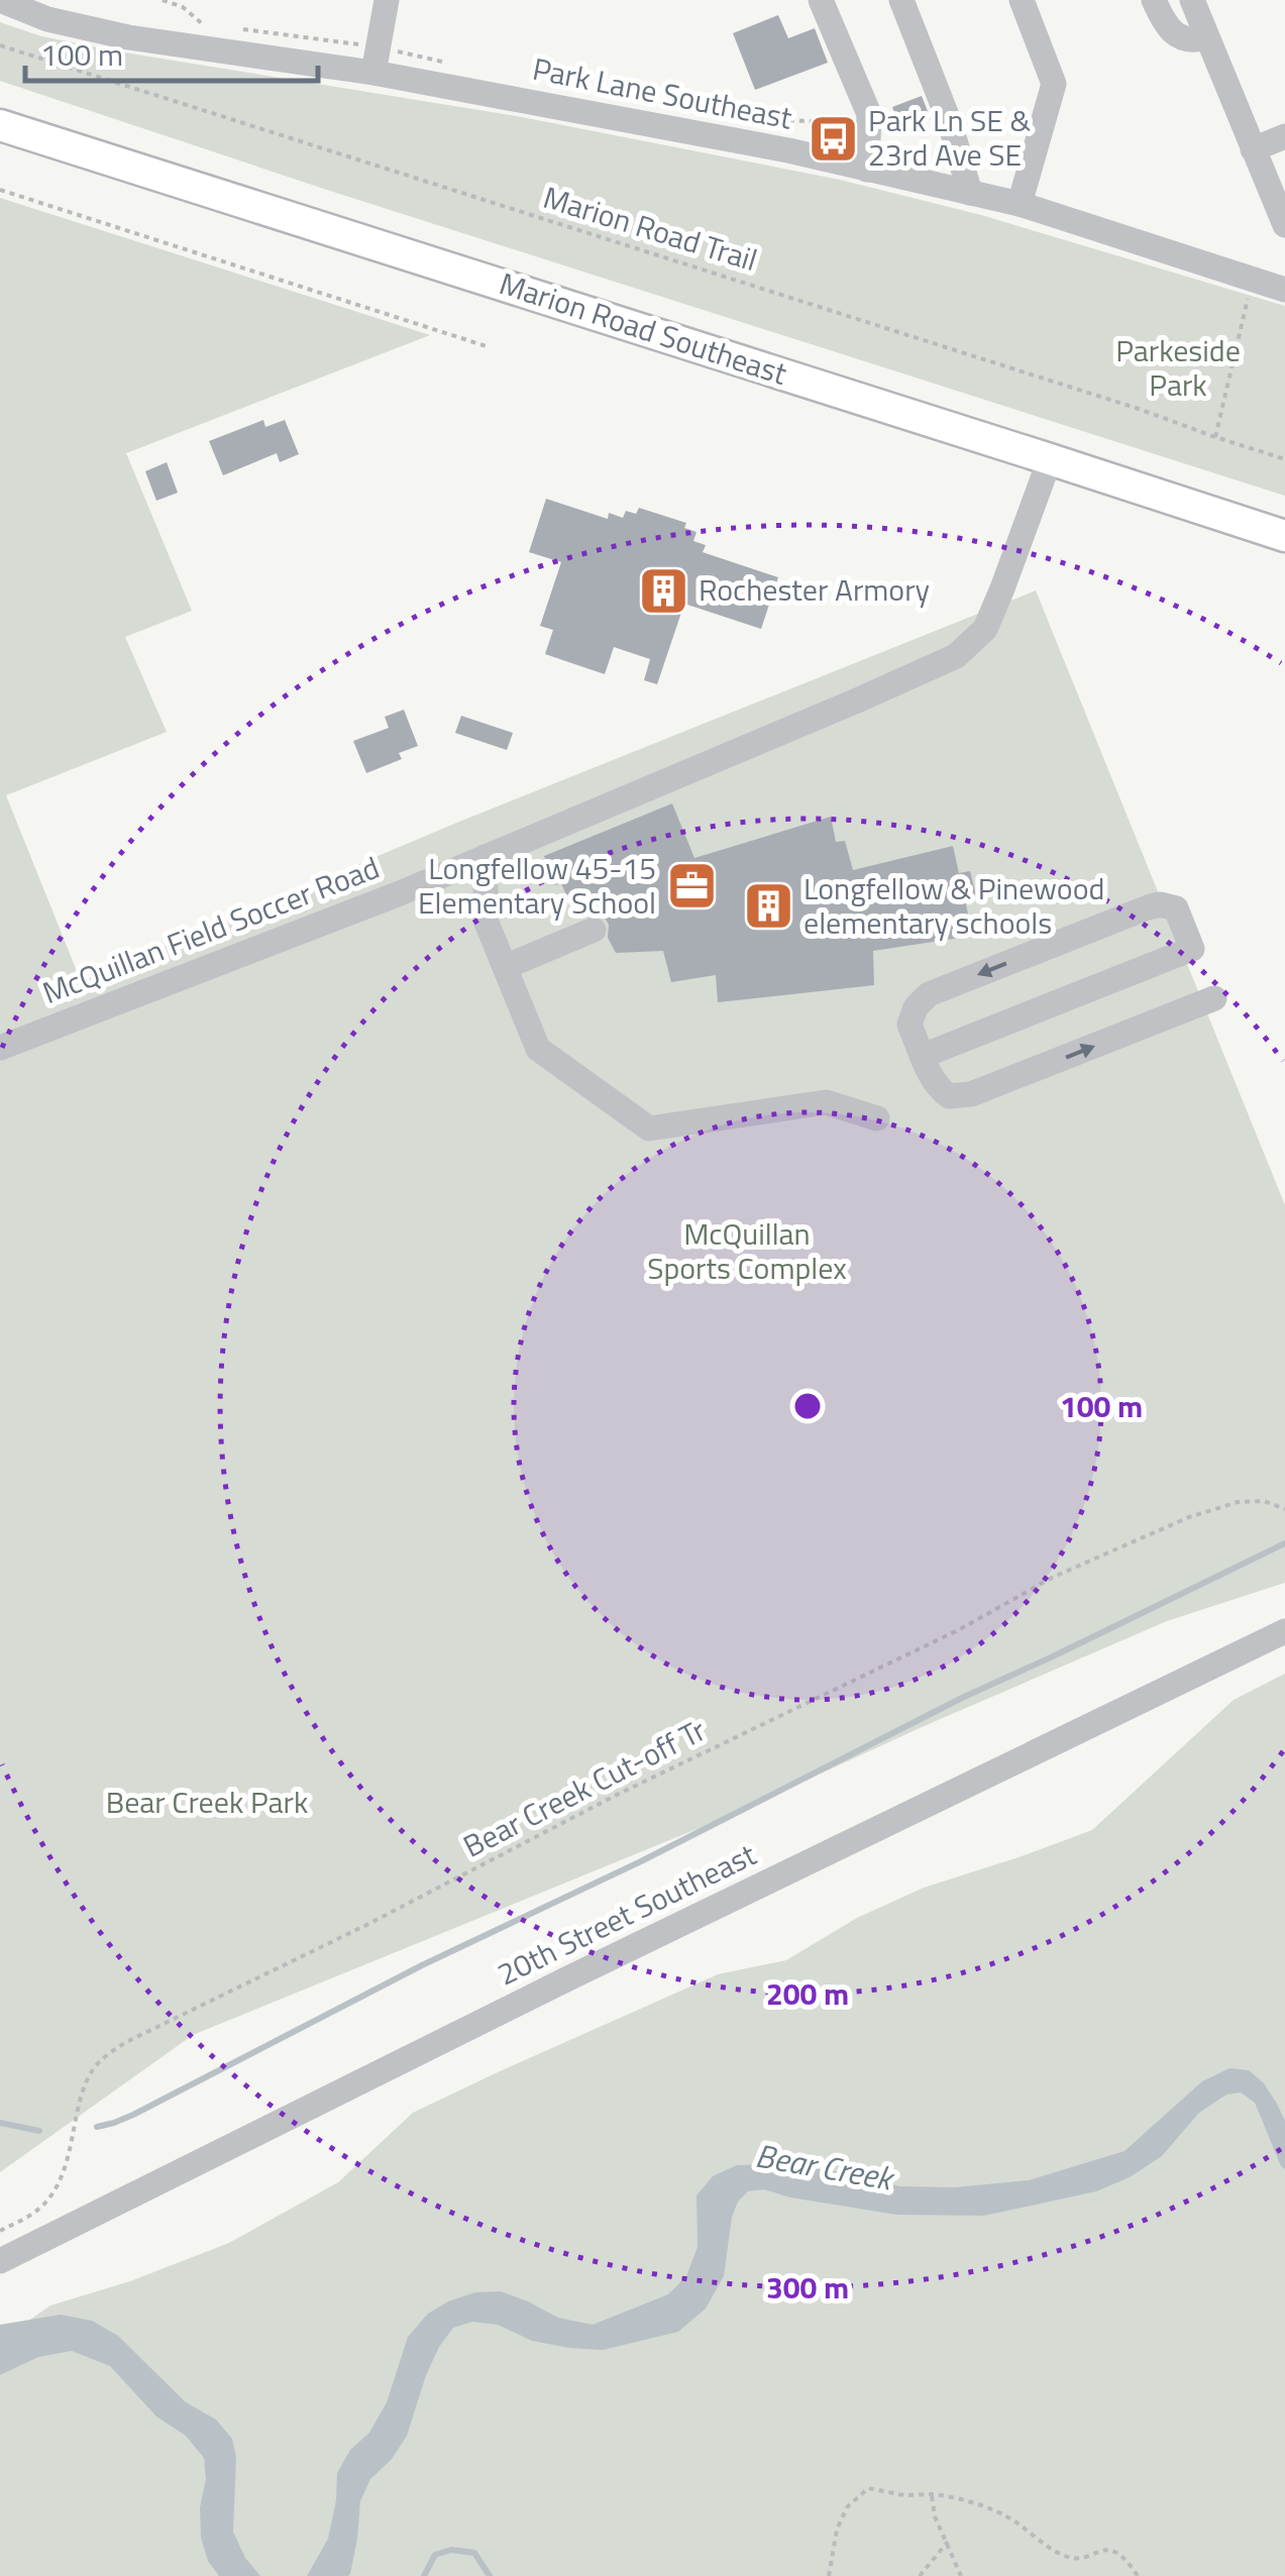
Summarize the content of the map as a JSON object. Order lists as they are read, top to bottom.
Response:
{
  "streets": {
    "main road": ["Marion Road Southeast"],
    "street": ["Park Lane Southeast", "McQuillan Field Soccer Road", "20th Street Southeast"],
    "path": ["Marion Road Trail", "Bear Creek Cut-off Tr"]
  },
  "crossings": [
    ["Marion Road Southeast", "McQuillan Field Soccer Road"]
  ],
  "water": ["Bear Creek"],
  "parks": ["Parkeside Park", "McQuillan Sports Complex", "Bear Creek Park"],
  "places": {
    "bus stop": ["Park Ln SE & 23rd Ave SE"],
    "building": ["Rochester Armory", "Longfellow & Pinewood elementary schools"],
    "office": ["Longfellow 45-15 Elementary School"]
  },
  "scale_bar": "100 m",
  "rings": ["100 m", "200 m", "300 m"]
}
